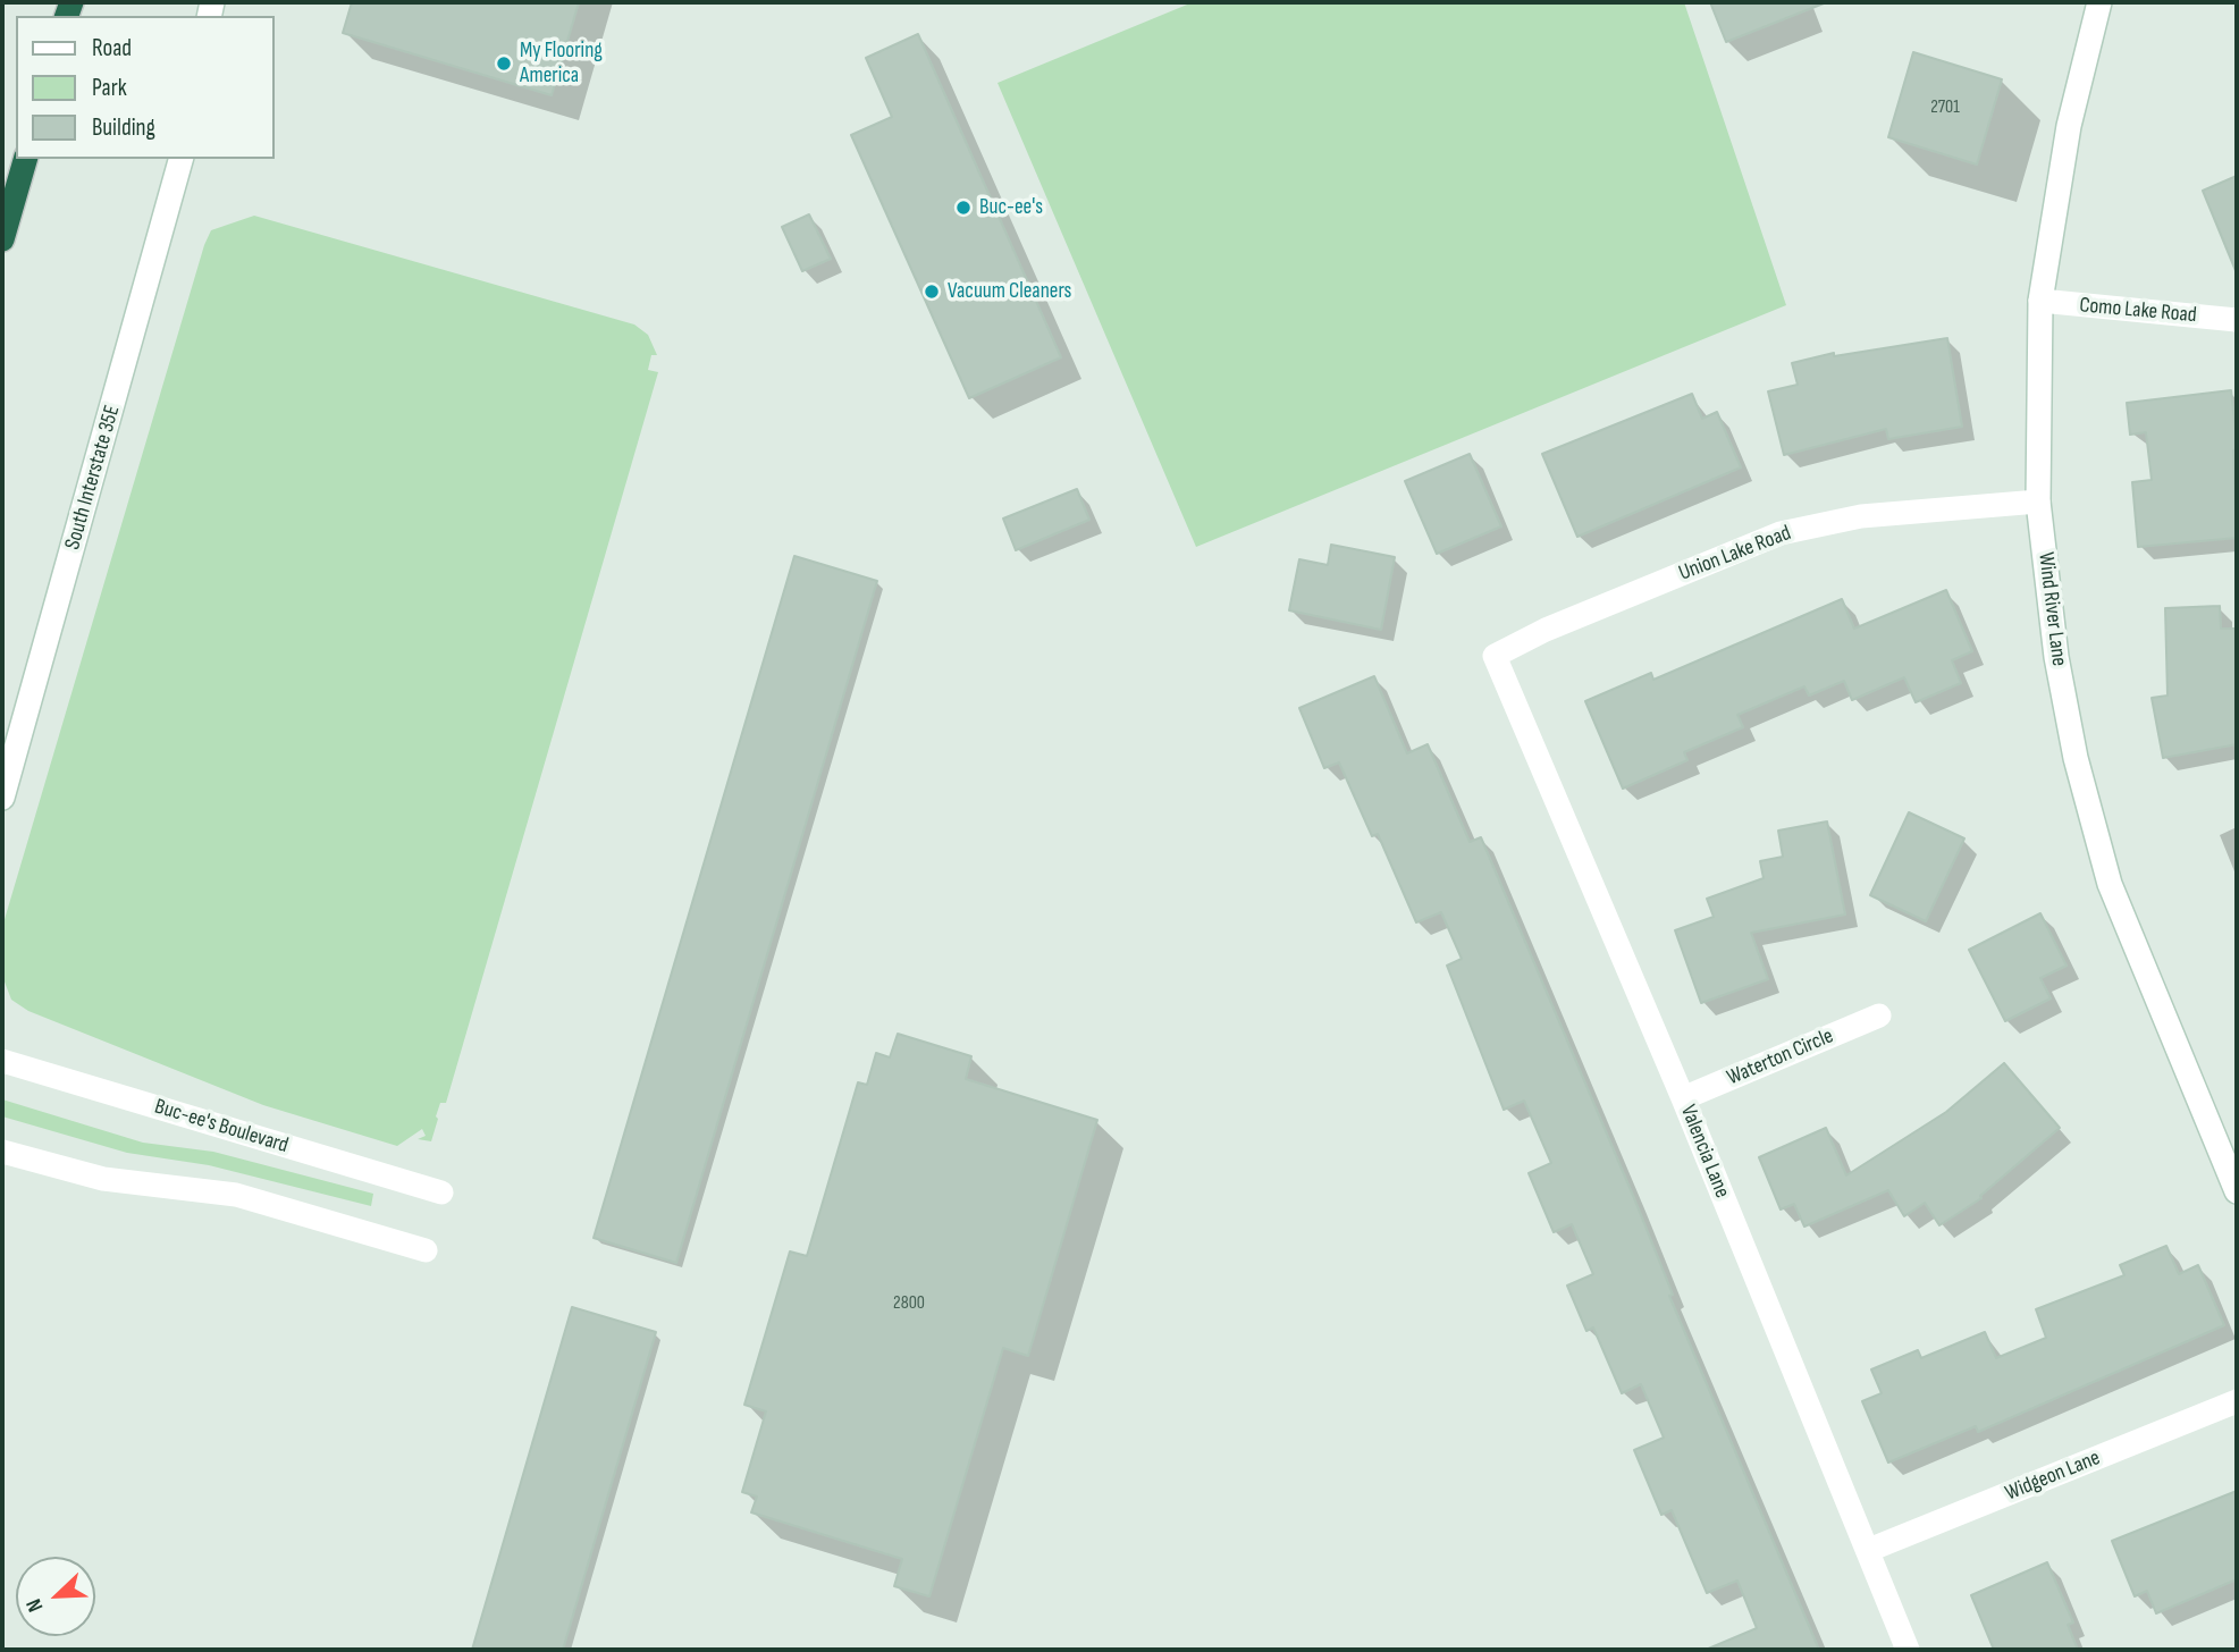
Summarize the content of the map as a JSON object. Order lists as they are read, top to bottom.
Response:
{
  "streets": {
    "street": [
      "Como Lake Road",
      "South Interstate 35E",
      "Union Lake Road",
      "Wind River Lane",
      "Waterton Circle",
      "Buc-ee's Boulevard",
      "Valencia Lane",
      "Widgeon Lane"
    ]
  },
  "crossings": [
    ["Como Lake Road", "Wind River Lane"],
    ["Union Lake Road", "Wind River Lane"],
    ["Union Lake Road", "Valencia Lane"],
    ["Waterton Circle", "Valencia Lane"],
    ["Valencia Lane", "Widgeon Lane"]
  ],
  "places": ["My Flooring America", "Buc-ee's", "Vacuum Cleaners"],
  "house_numbers": ["2701", "2800"],
  "legend": ["Road", "Park", "Building"],
  "north": "bottom left"
}
